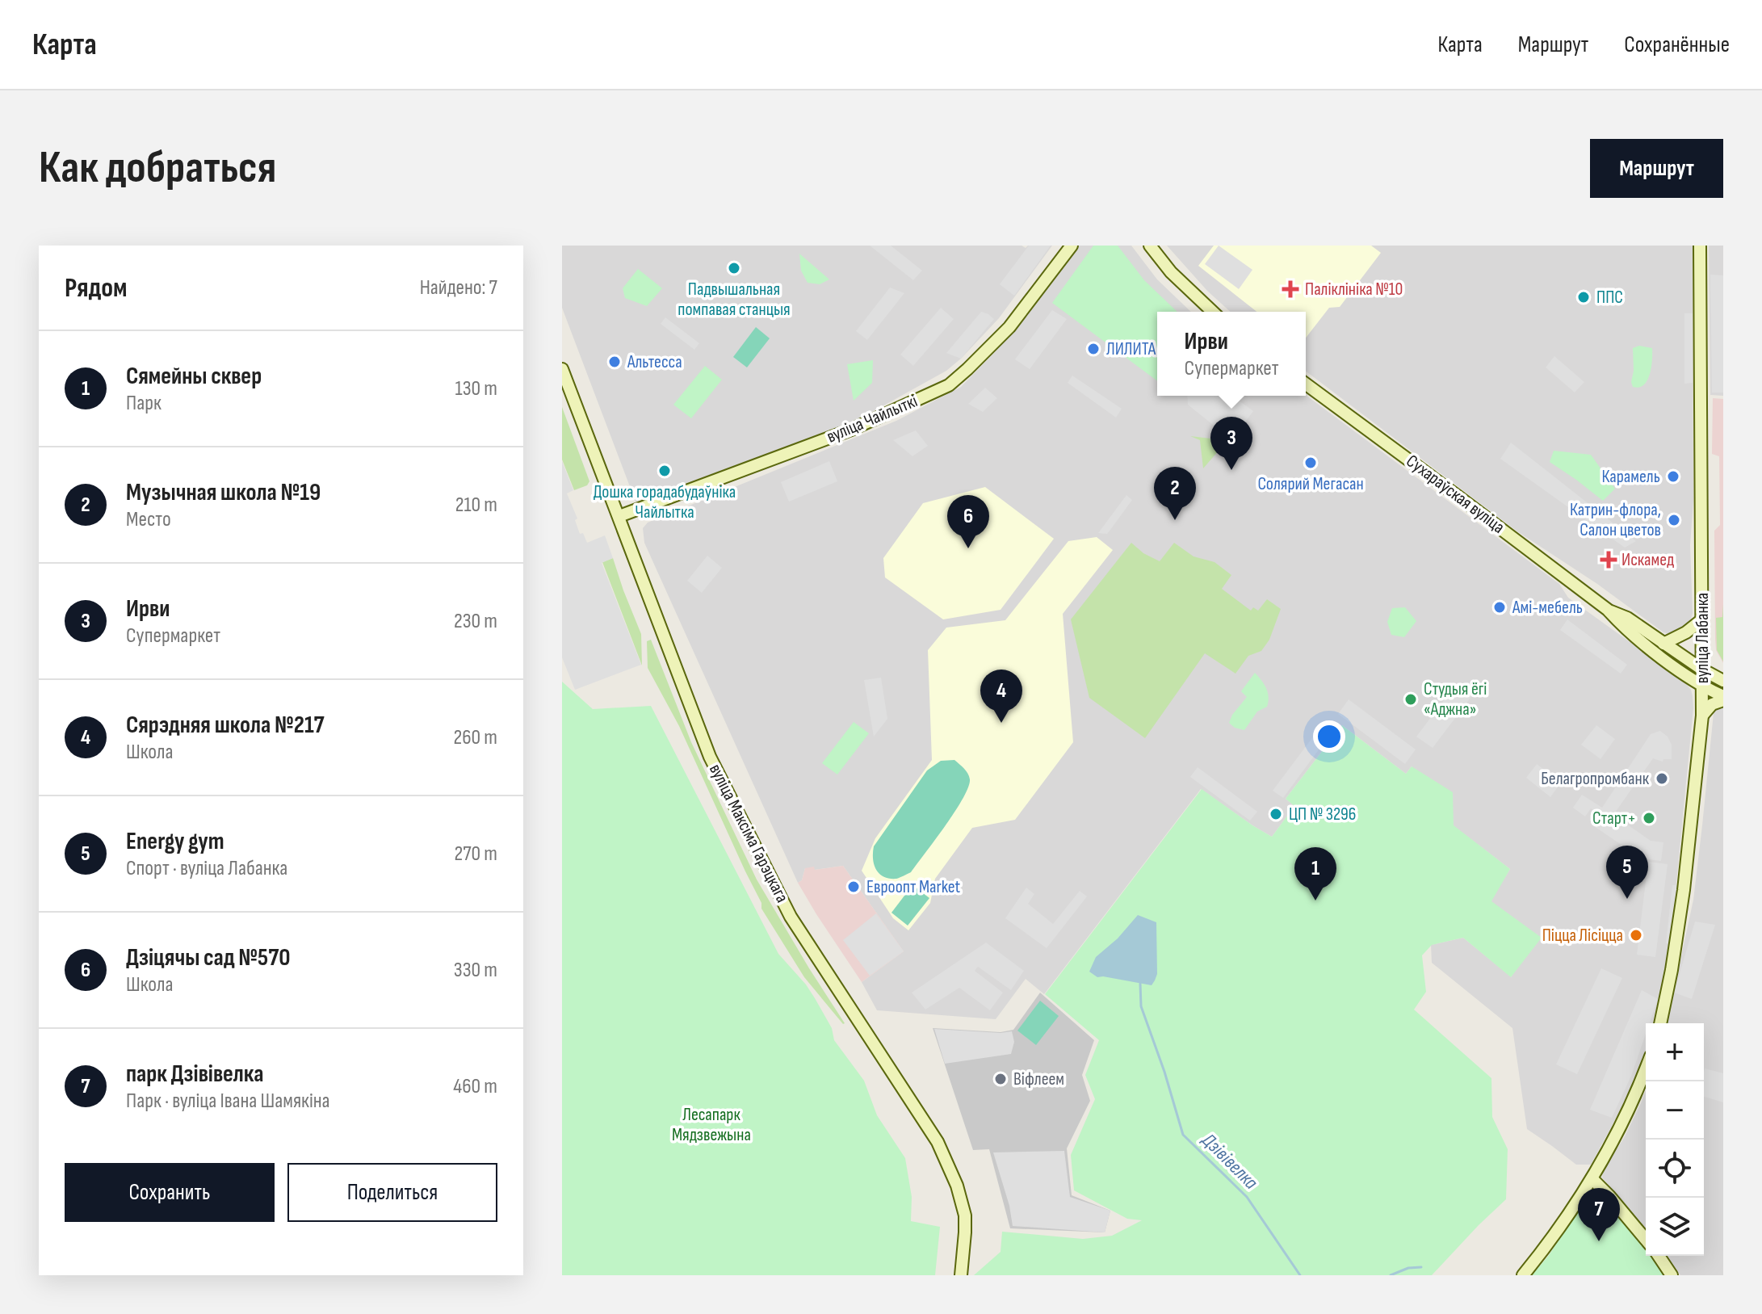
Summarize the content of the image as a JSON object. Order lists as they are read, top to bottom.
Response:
{
  "streets": {
    "main road": [
      "вуліца Чайлыткі",
      "Сухараўская вуліца",
      "вуліца Лабанка",
      "вуліца Максіма Гарэцкага"
    ]
  },
  "crossings": [
    ["вуліца Чайлыткі", "вуліца Максіма Гарэцкага"],
    ["Сухараўская вуліца", "вуліца Лабанка"]
  ],
  "water": ["Дзівівелка"],
  "parks": ["Лесапарк Мядзвежына"],
  "places": {
    "other": [
      "Падвышальная помпавая станцыя",
      "ППС",
      "ЛИЛИТА",
      "Альтесса",
      "Солярий Мегасан",
      "Дошка горадабудаўніка Чайлытка",
      "Карамель",
      "Катрин-флора, Салон цветов",
      "Амі-мебель",
      "Студыя ёгі «Аджна»",
      "Белагропромбанк",
      "ЦП № 3296",
      "Старт+",
      "Евроопт Market",
      "Піцца Лісіцца",
      "Віфлеем"
    ],
    "health": ["Паліклініка №10", "Искамед"]
  },
  "page": {
    "header": "Карта",
    "nav": ["Карта", "Маршрут", "Сохранённые"],
    "buttons": [
      "Маршрут",
      ["Сохранить", "Поделиться"]
    ],
    "title": "Как добраться",
    "heading": ["Рядом", "Найдено: 7"],
    "popup": ["Ирви", "Супермаркет"],
    "list": [
      {
        "mark": "1",
        "name": "Сямейны сквер",
        "note": "Парк",
        "value": "130 m"
      },
      {
        "mark": "2",
        "name": "Музычная школа №19",
        "note": "Место",
        "value": "210 m"
      },
      {
        "mark": "3",
        "name": "Ирви",
        "note": "Супермаркет",
        "value": "230 m"
      },
      {
        "mark": "4",
        "name": "Сярэдняя школа №217",
        "note": "Школа",
        "value": "260 m"
      },
      {
        "mark": "5",
        "name": "Energy gym",
        "note": "Спорт · вуліца Лабанка",
        "value": "270 m"
      },
      {
        "mark": "6",
        "name": "Дзіцячы сад №570",
        "note": "Школа",
        "value": "330 m"
      },
      {
        "mark": "7",
        "name": "парк Дзівівелка",
        "note": "Парк · вуліца Івана Шамякіна",
        "value": "460 m"
      }
    ],
    "pins": [
      "3",
      "2",
      "6",
      "4",
      "5",
      "1",
      "7"
    ],
    "map_buttons": ["+", "−"]
  }
}
